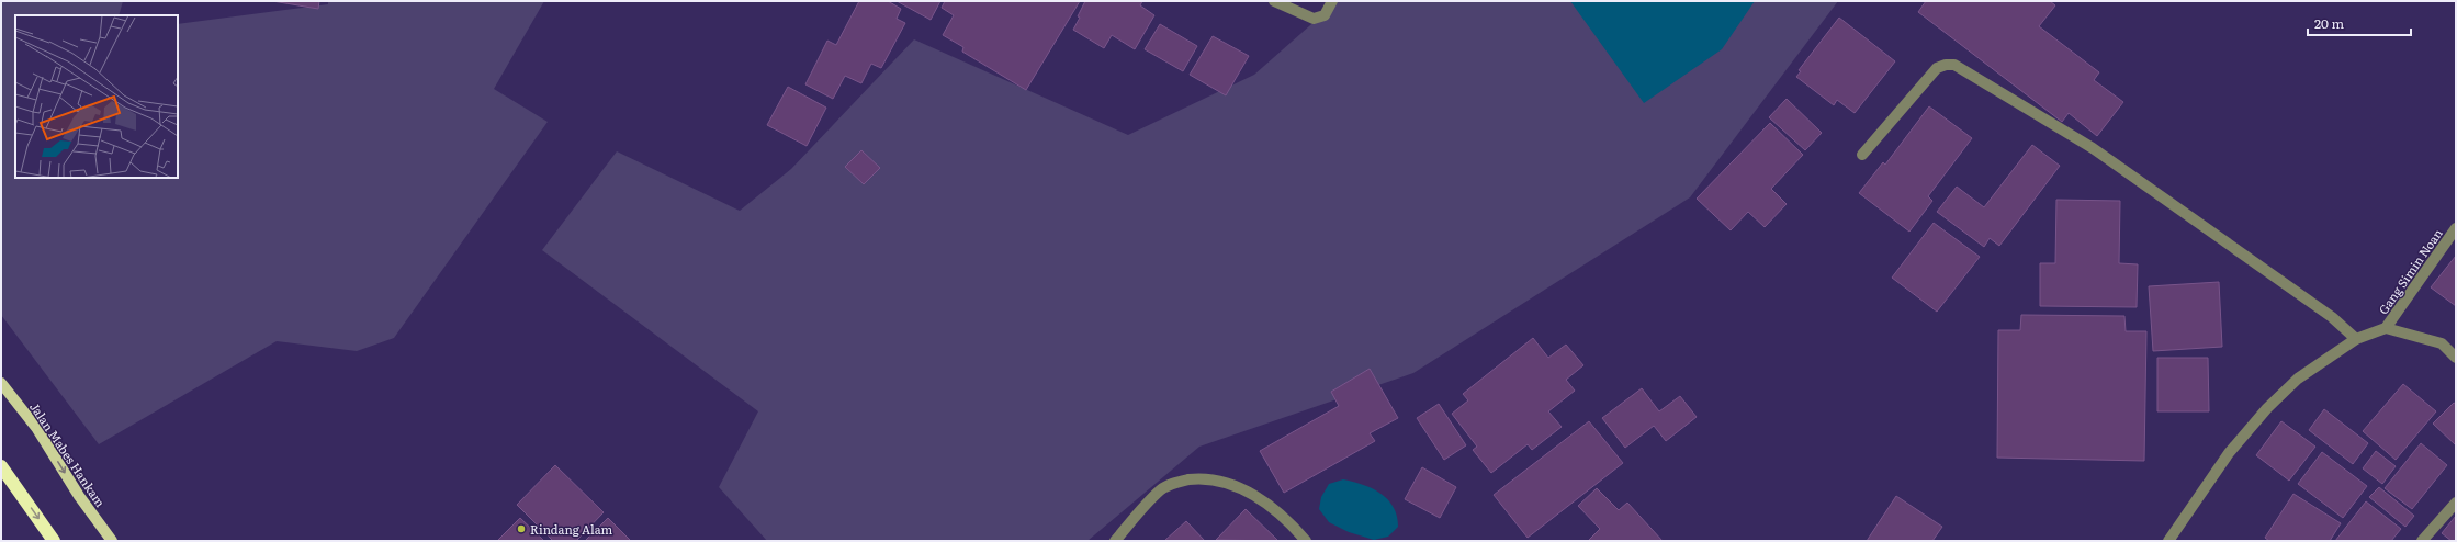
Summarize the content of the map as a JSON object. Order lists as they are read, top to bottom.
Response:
{
  "streets": {
    "main road": ["Jalan Mabes Hankam"],
    "street": ["Gang Simin Noan"]
  },
  "one_way": ["Jalan Mabes Hankam"],
  "places": ["Rindang Alam"],
  "scale_bar": "20 m"
}
